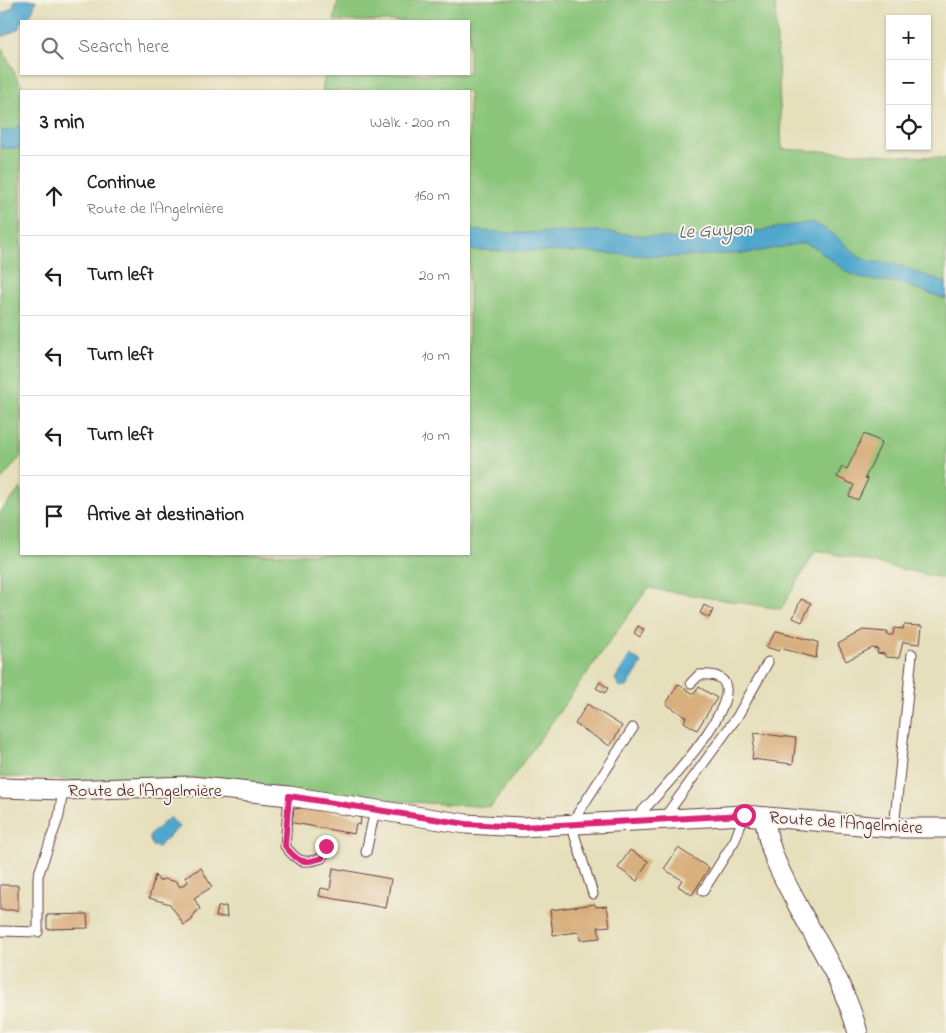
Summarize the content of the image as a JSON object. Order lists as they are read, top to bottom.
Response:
{
  "streets": {
    "street": ["Route de l'Angelmière"]
  },
  "water": ["Le Guyon"],
  "page": {
    "map_buttons": ["+", "−"],
    "search": "Search here",
    "heading": ["3 min", "Walk · 200 m"],
    "list": [
      ["Continue", "Route de l'Angelmière", "160 m"],
      ["Turn left", "20 m"],
      ["Turn left", "10 m"],
      ["Turn left", "10 m"],
      "Arrive at destination"
    ]
  }
}
